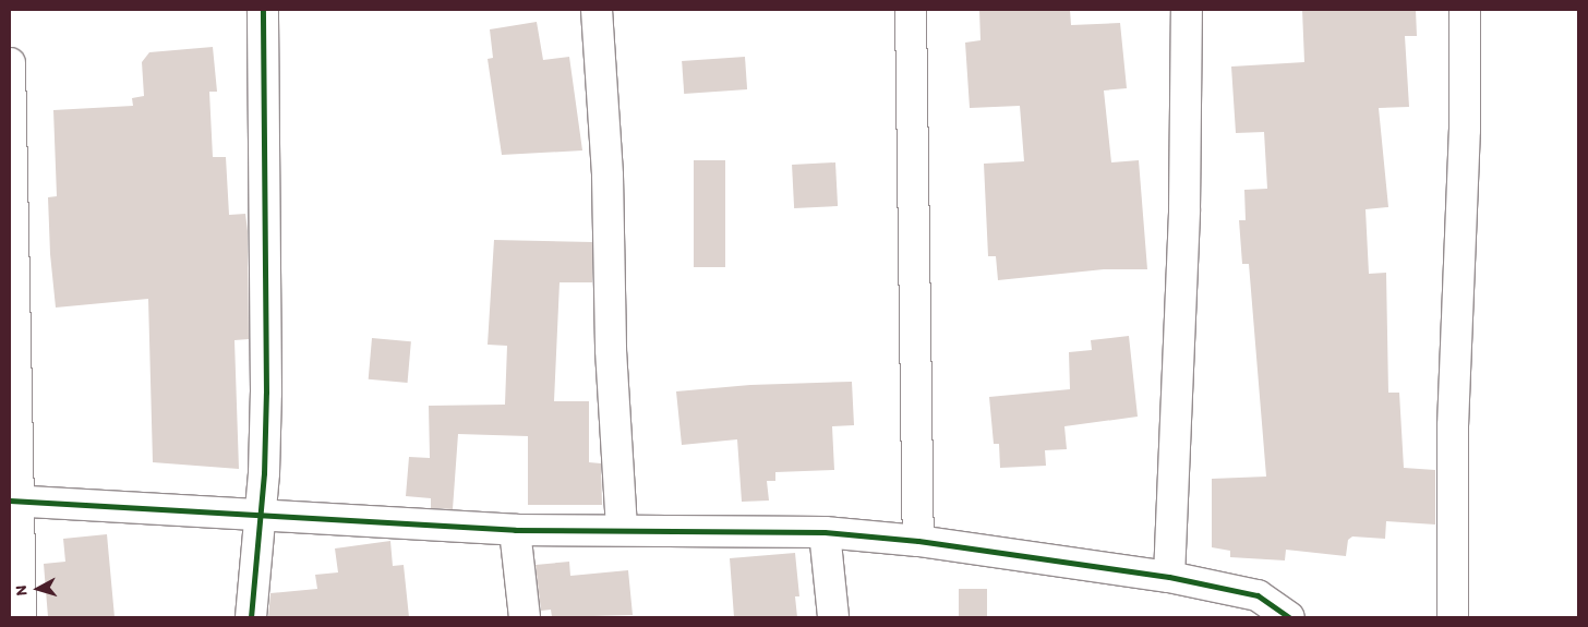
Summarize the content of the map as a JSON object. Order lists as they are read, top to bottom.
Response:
{
  "north": "left"
}
